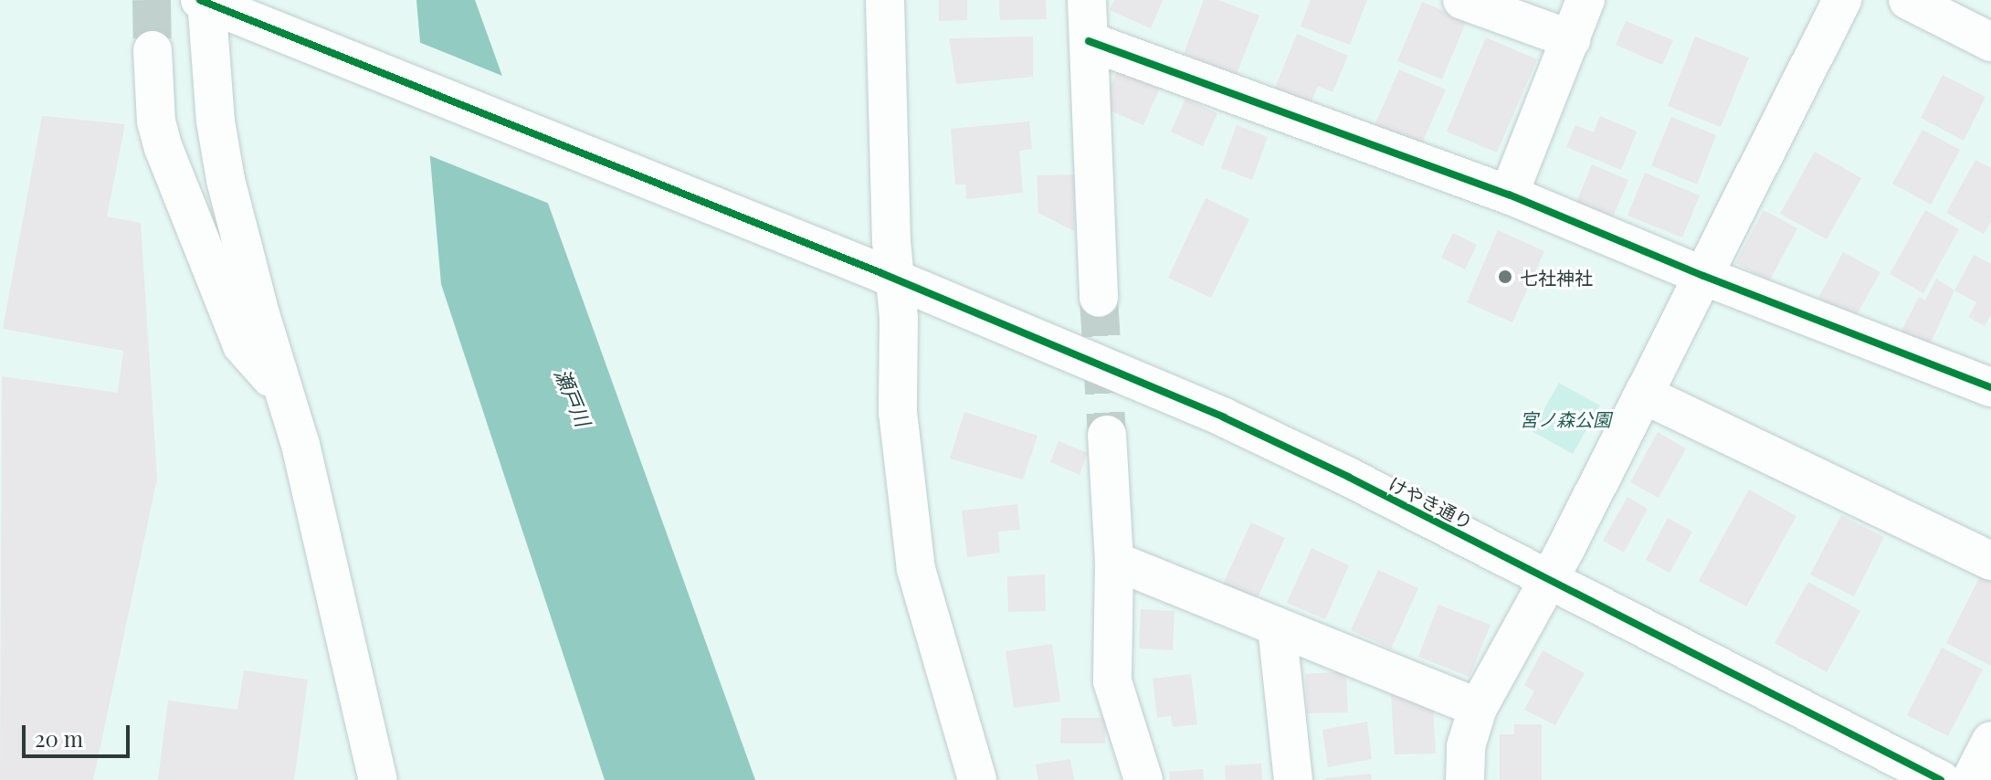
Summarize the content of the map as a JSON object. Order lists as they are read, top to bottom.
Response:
{
  "streets": {
    "street": ["けやき通り"]
  },
  "water": ["瀬戸川"],
  "parks": ["宮ノ森公園"],
  "places": ["七社神社"],
  "scale_bar": "20 m"
}
